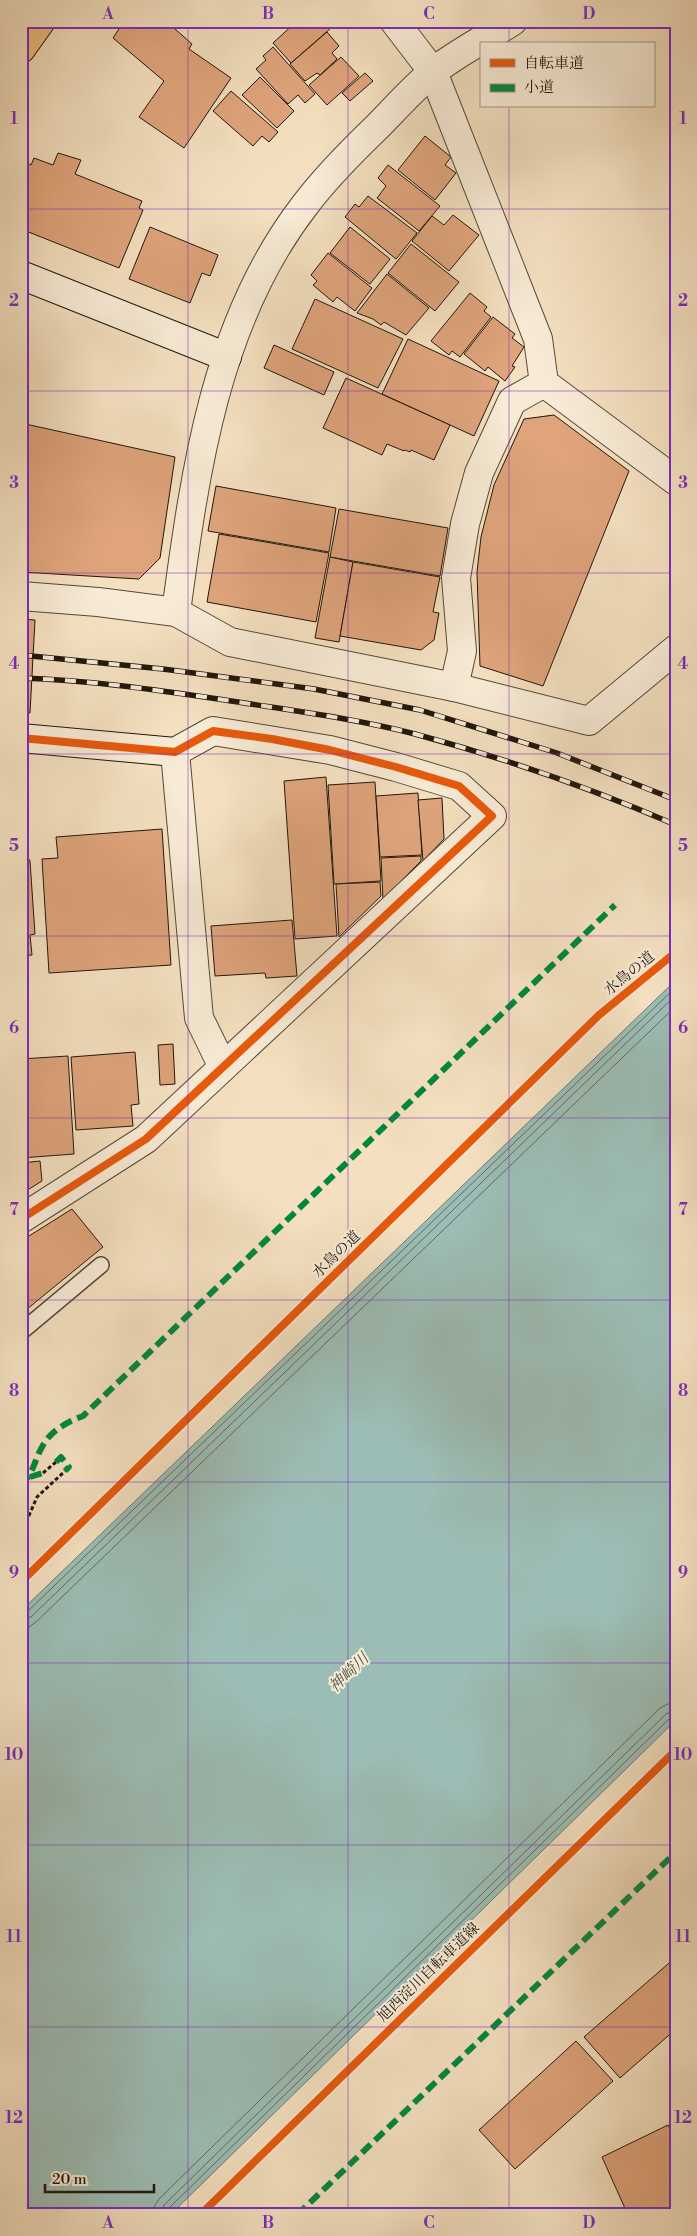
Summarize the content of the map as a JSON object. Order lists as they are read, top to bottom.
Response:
{
  "streets": {
    "cycle path": ["水鳥の道", "旭西淀川自転車道線"]
  },
  "water": ["神崎川"],
  "legend": ["自転車道", "小道"],
  "scale_bar": "20 m",
  "grid": {
    "columns": [
      "A",
      "B",
      "C",
      "D"
    ],
    "rows": [
      "1",
      "2",
      "3",
      "4",
      "5",
      "6",
      "7",
      "8",
      "9",
      "10",
      "11",
      "12"
    ]
  }
}
